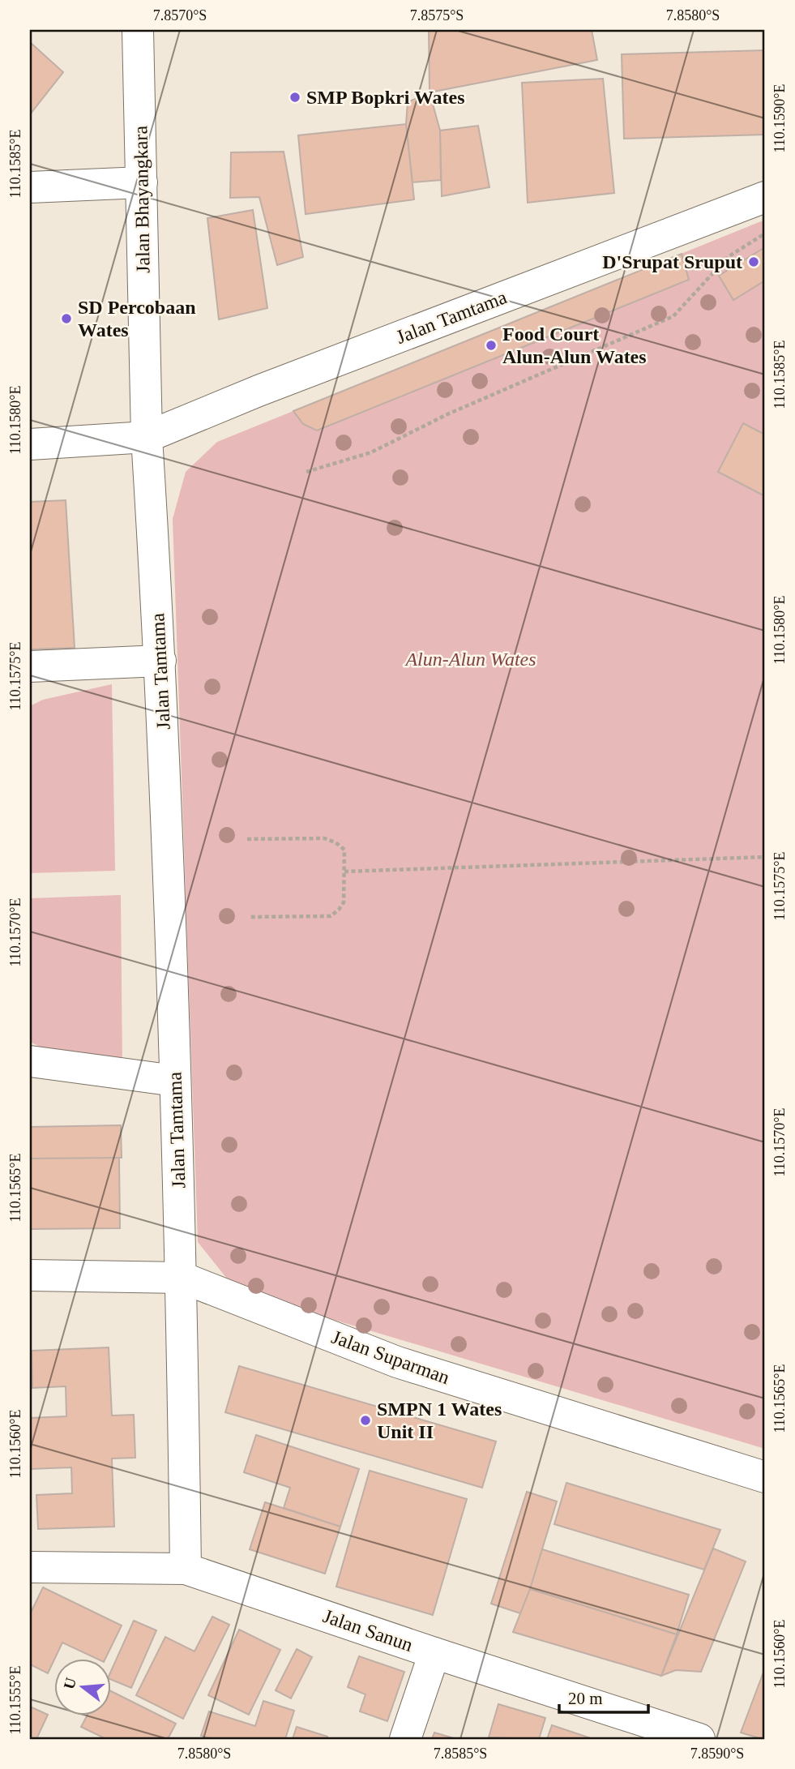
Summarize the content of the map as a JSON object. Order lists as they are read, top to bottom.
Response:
{
  "streets": {
    "street": [
      "Jalan Bhayangkara",
      "Jalan Tamtama",
      "Jalan Suparman",
      "Jalan Sanun"
    ]
  },
  "crossings": [
    ["Jalan Bhayangkara", "Jalan Tamtama"],
    ["Jalan Tamtama", "Jalan Suparman"],
    ["Jalan Tamtama", "Jalan Sanun"]
  ],
  "parks": ["Alun-Alun Wates"],
  "places": [
    "SMP Bopkri Wates",
    "D'Srupat Sruput",
    "SD Percobaan Wates",
    "Food Court Alun-Alun Wates",
    "SMPN 1 Wates Unit II"
  ],
  "scale_bar": "20 m",
  "north": "left",
  "coordinates": [
    "7.8570°S",
    "7.8575°S",
    "7.8580°S",
    "110.1590°E",
    "110.1585°E",
    "110.1580°E",
    "110.1575°E",
    "110.1570°E",
    "110.1565°E",
    "110.1560°E",
    "110.1555°E",
    "7.8585°S",
    "7.8590°S"
  ]
}
